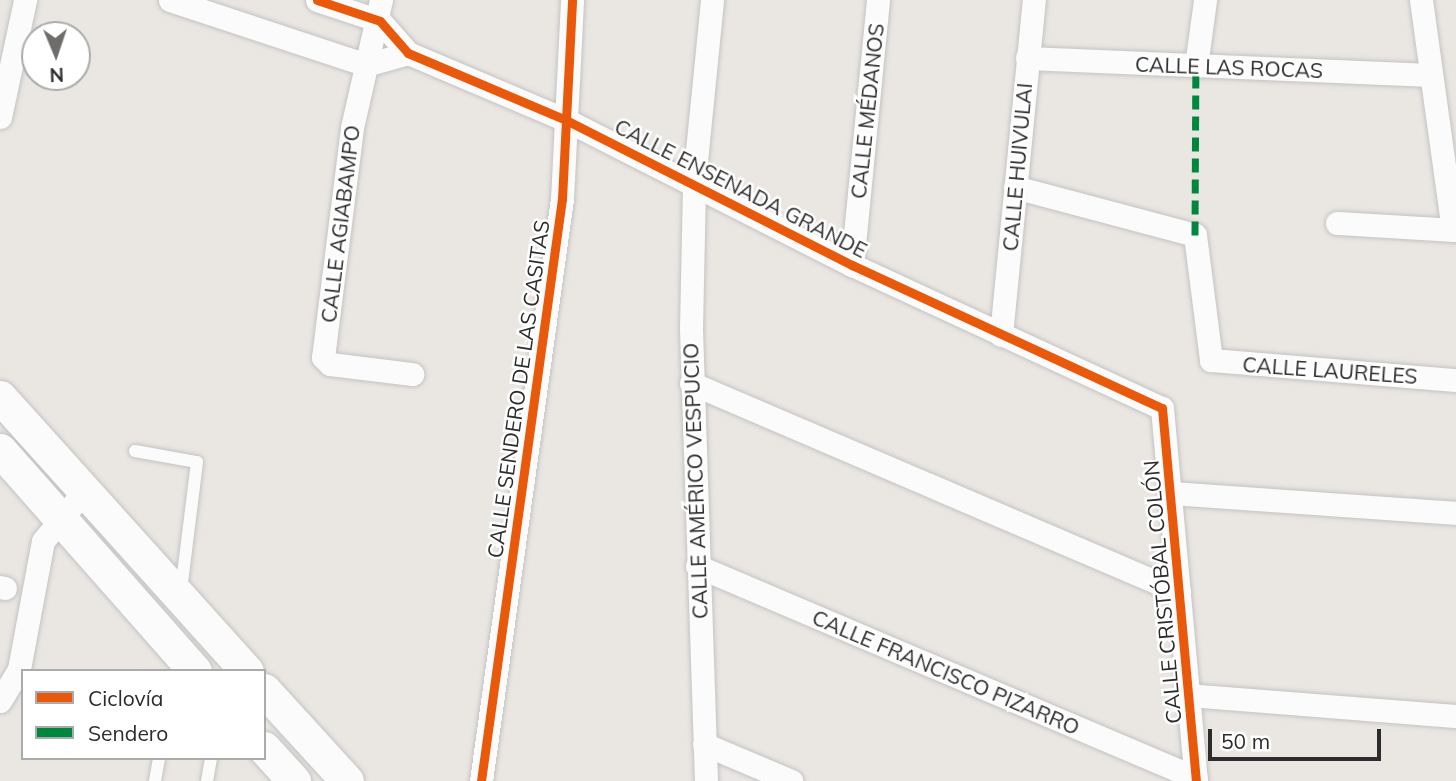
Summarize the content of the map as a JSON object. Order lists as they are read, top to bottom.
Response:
{
  "streets": {
    "street": [
      "CALLE LAS ROCAS",
      "CALLE MÉDANOS",
      "CALLE HUIVULAI",
      "CALLE ENSENADA GRANDE",
      "CALLE AGIABAMPO",
      "CALLE LAURELES",
      "CALLE SENDERO DE LAS CASITAS",
      "CALLE AMÉRICO VESPUCIO",
      "CALLE CRISTÓBAL COLÓN",
      "CALLE FRANCISCO PIZARRO"
    ]
  },
  "crossings": [
    ["CALLE LAS ROCAS", "CALLE HUIVULAI"],
    ["CALLE MÉDANOS", "CALLE ENSENADA GRANDE"],
    ["CALLE HUIVULAI", "CALLE ENSENADA GRANDE"],
    ["CALLE HUIVULAI", "CALLE LAURELES"],
    ["CALLE ENSENADA GRANDE", "CALLE AGIABAMPO"],
    ["CALLE ENSENADA GRANDE", "CALLE SENDERO DE LAS CASITAS"],
    ["CALLE ENSENADA GRANDE", "CALLE AMÉRICO VESPUCIO"],
    ["CALLE ENSENADA GRANDE", "CALLE CRISTÓBAL COLÓN"],
    ["CALLE AMÉRICO VESPUCIO", "CALLE FRANCISCO PIZARRO"],
    ["CALLE CRISTÓBAL COLÓN", "CALLE FRANCISCO PIZARRO"]
  ],
  "legend": ["Ciclovía", "Sendero"],
  "scale_bar": "50 m",
  "north": "bottom"
}
